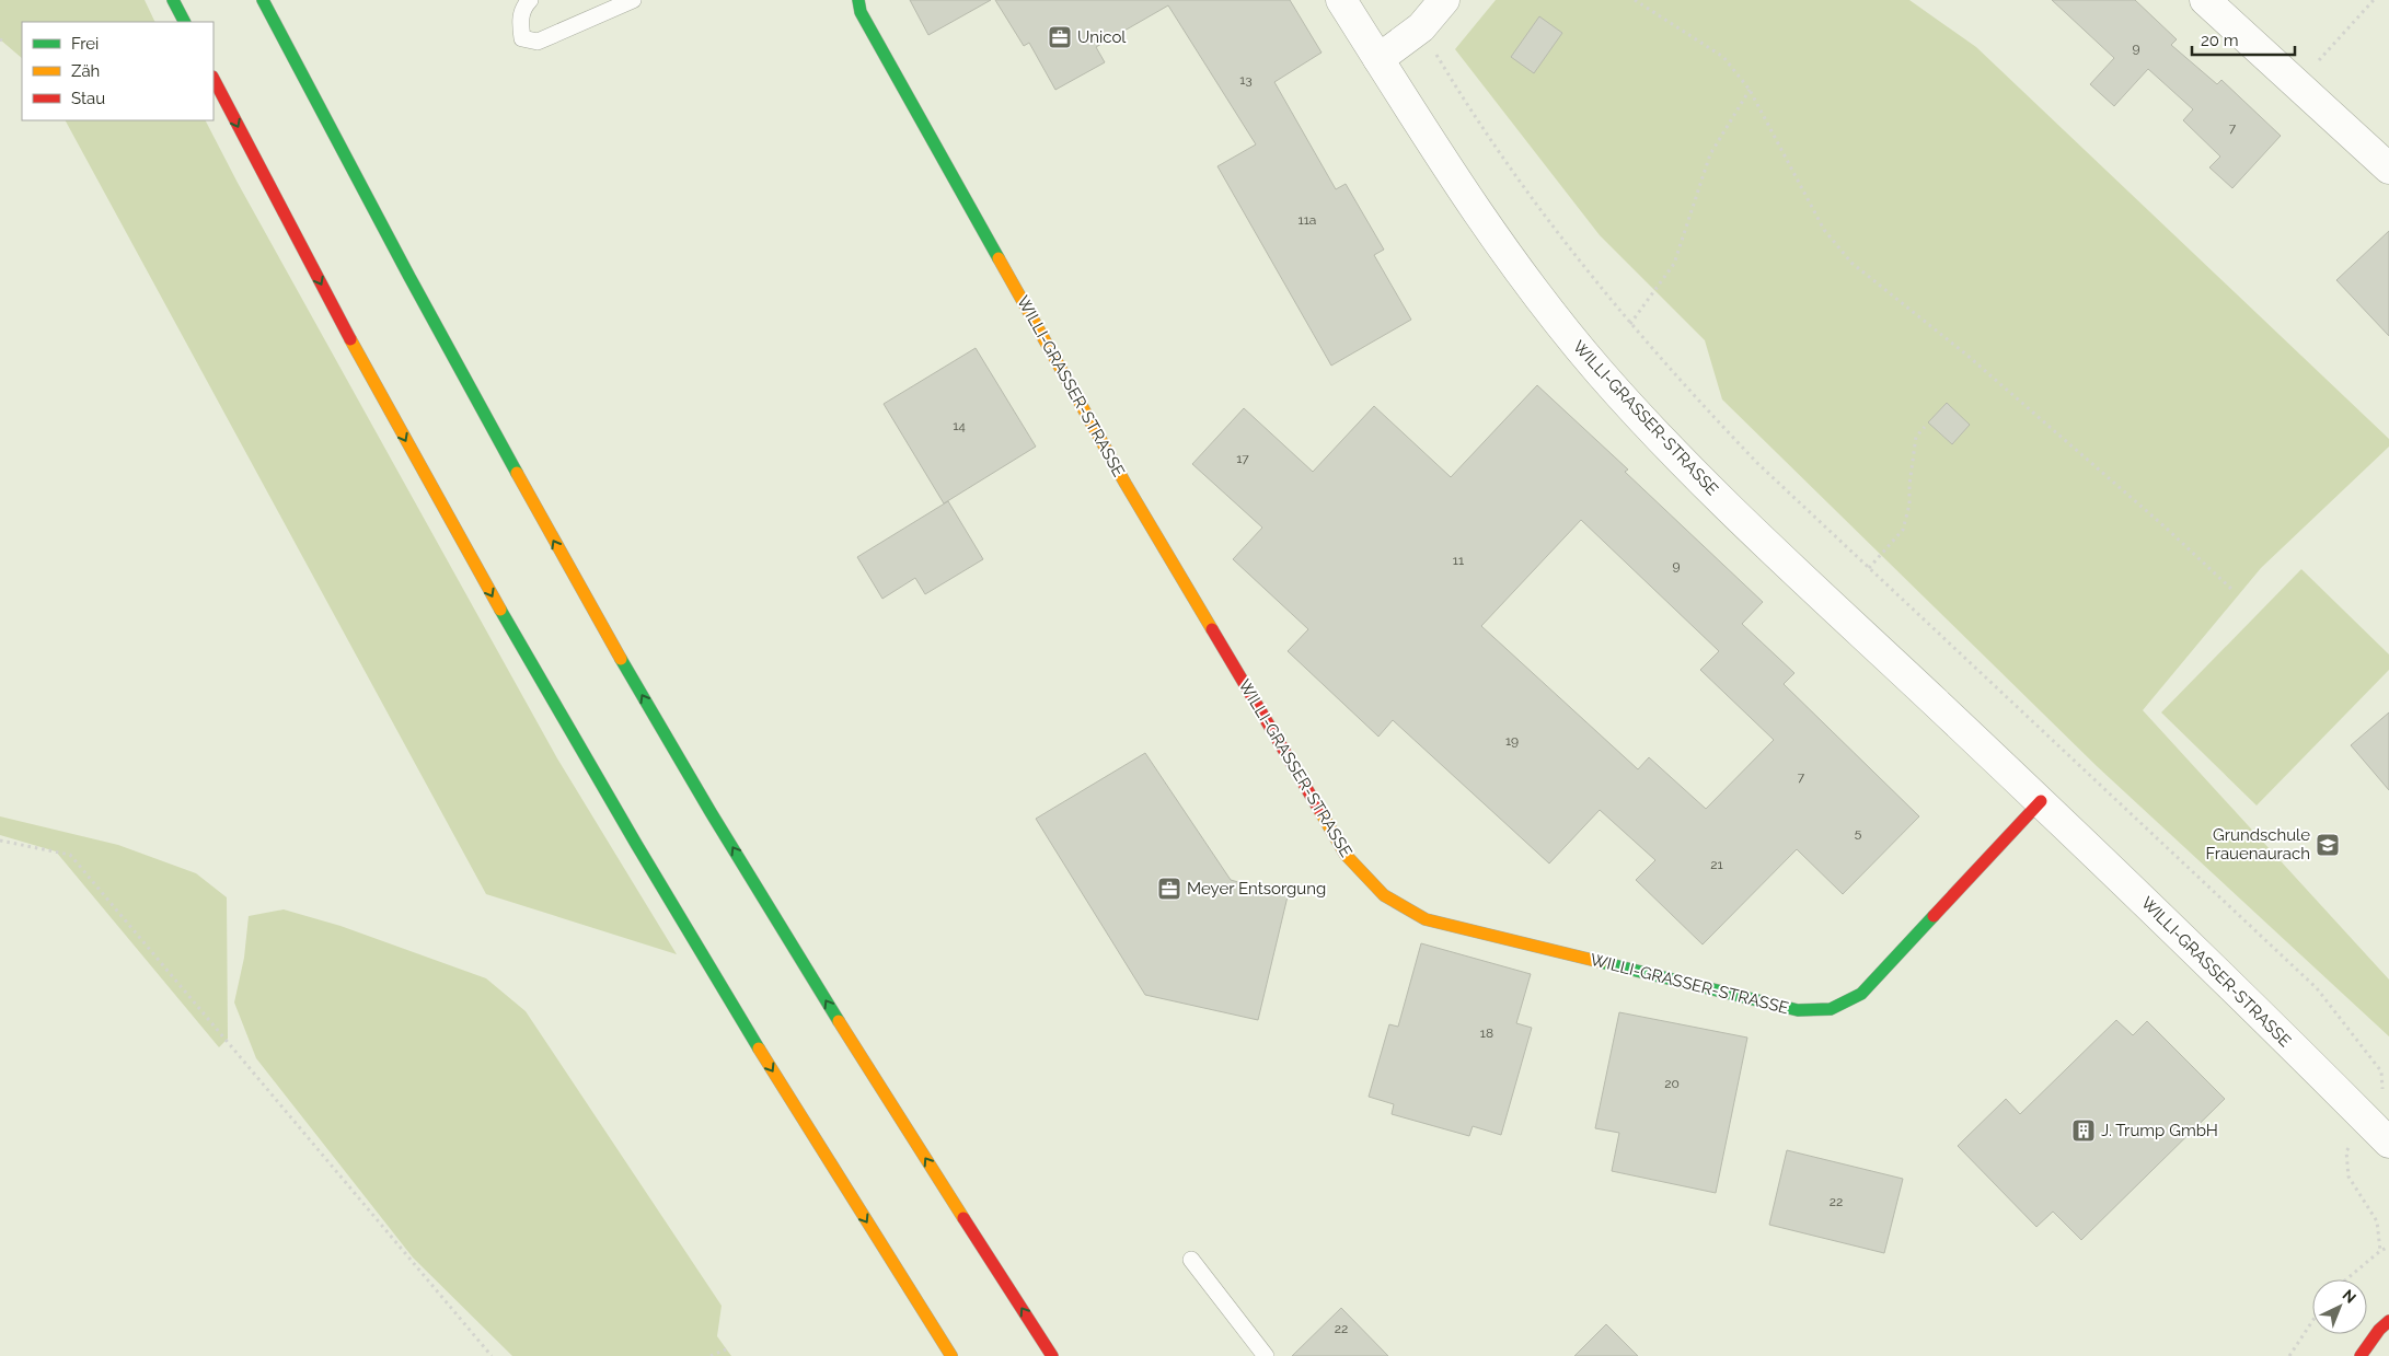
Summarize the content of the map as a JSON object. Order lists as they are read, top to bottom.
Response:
{
  "streets": {
    "main road": ["WILLI-GRASSER-STRASSE"]
  },
  "places": {
    "office": ["Unicol", "Meyer Entsorgung"],
    "school or university": ["Grundschule Frauenaurach"],
    "building": ["J. Trump GmbH"]
  },
  "house_numbers": [
    "9",
    "13",
    "7",
    "11a",
    "14",
    "17",
    "11",
    "9",
    "19",
    "7",
    "5",
    "21",
    "18",
    "20",
    "22",
    "22"
  ],
  "legend": ["Frei", "Zäh", "Stau"],
  "scale_bar": "20 m",
  "north": "top right"
}
